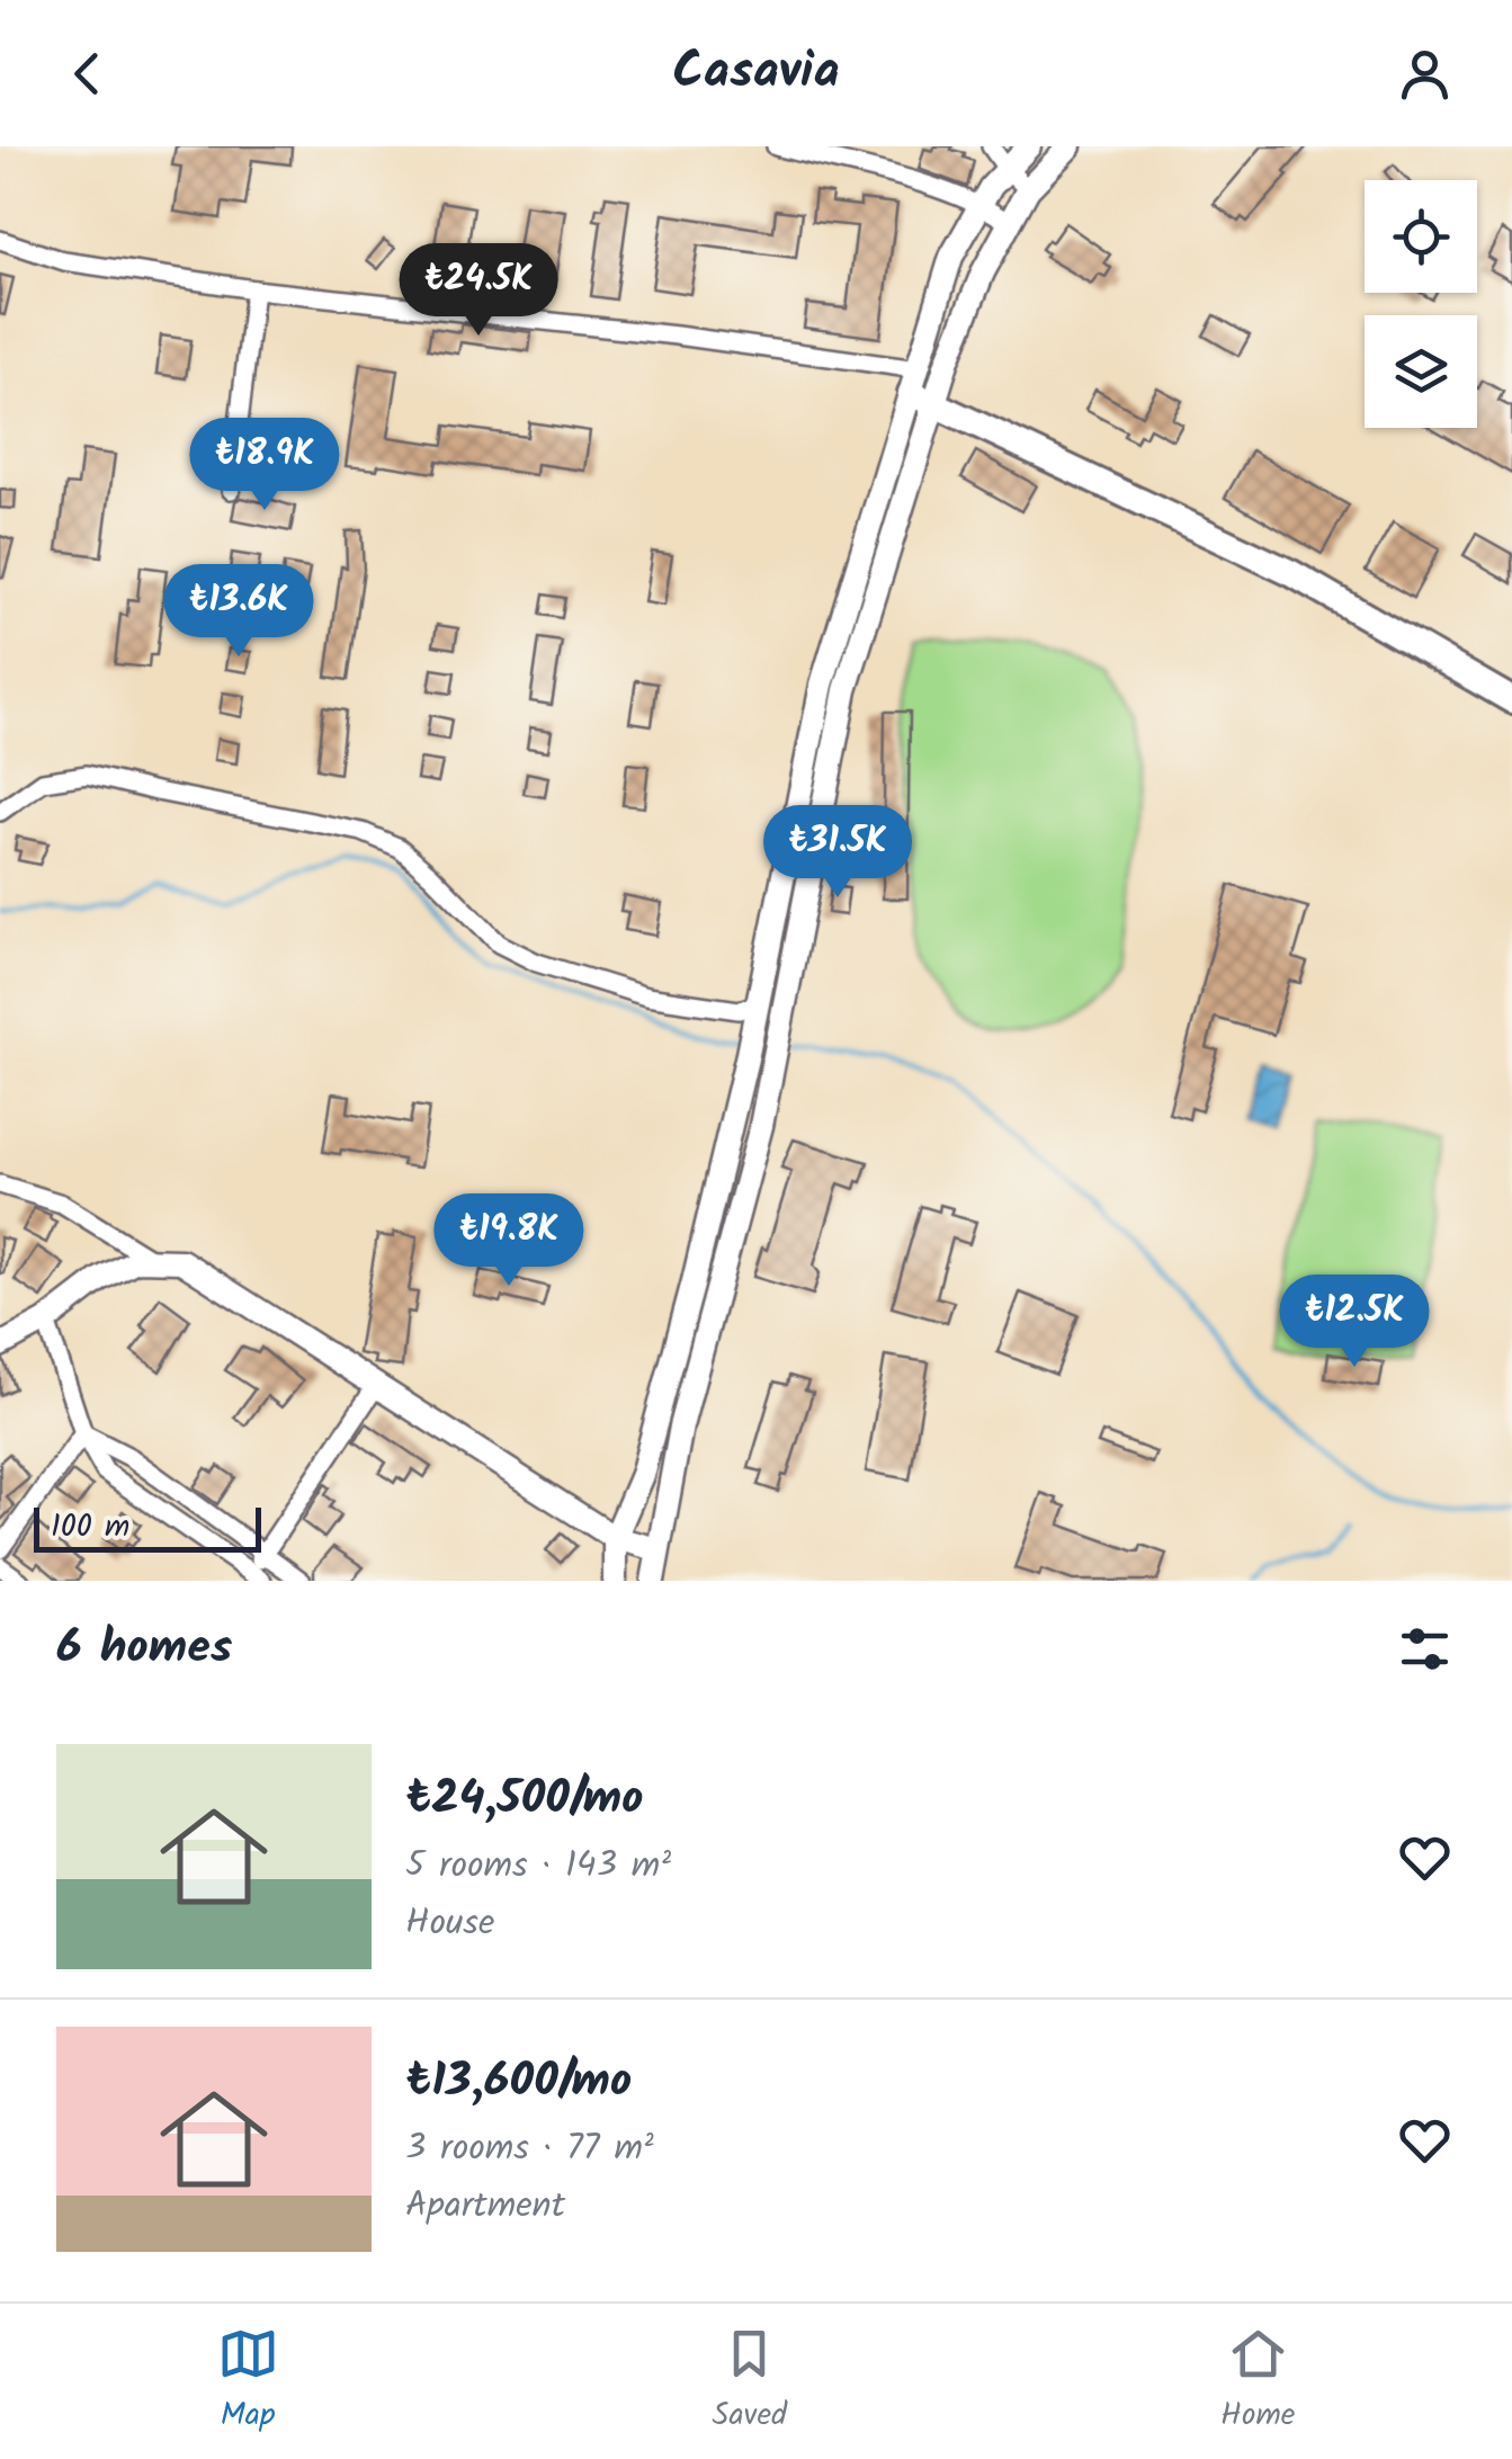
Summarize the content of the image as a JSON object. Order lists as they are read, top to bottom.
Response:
{
  "scale_bar": "100 m",
  "page": {
    "header": "Casavia",
    "price": [
      "₺24.5K",
      "₺18.9K",
      "₺13.6K",
      "₺31.5K",
      "₺19.8K",
      "₺12.5K"
    ],
    "scale": "100 m",
    "heading": "6 homes",
    "list": [
      {
        "name": "₺24,500/mo",
        "note": "5 rooms · 143 m² · House"
      },
      {
        "name": "₺13,600/mo",
        "note": "3 rooms · 77 m² · Apartment"
      }
    ],
    "tabs": ["Map", "Saved", "Home"]
  }
}
